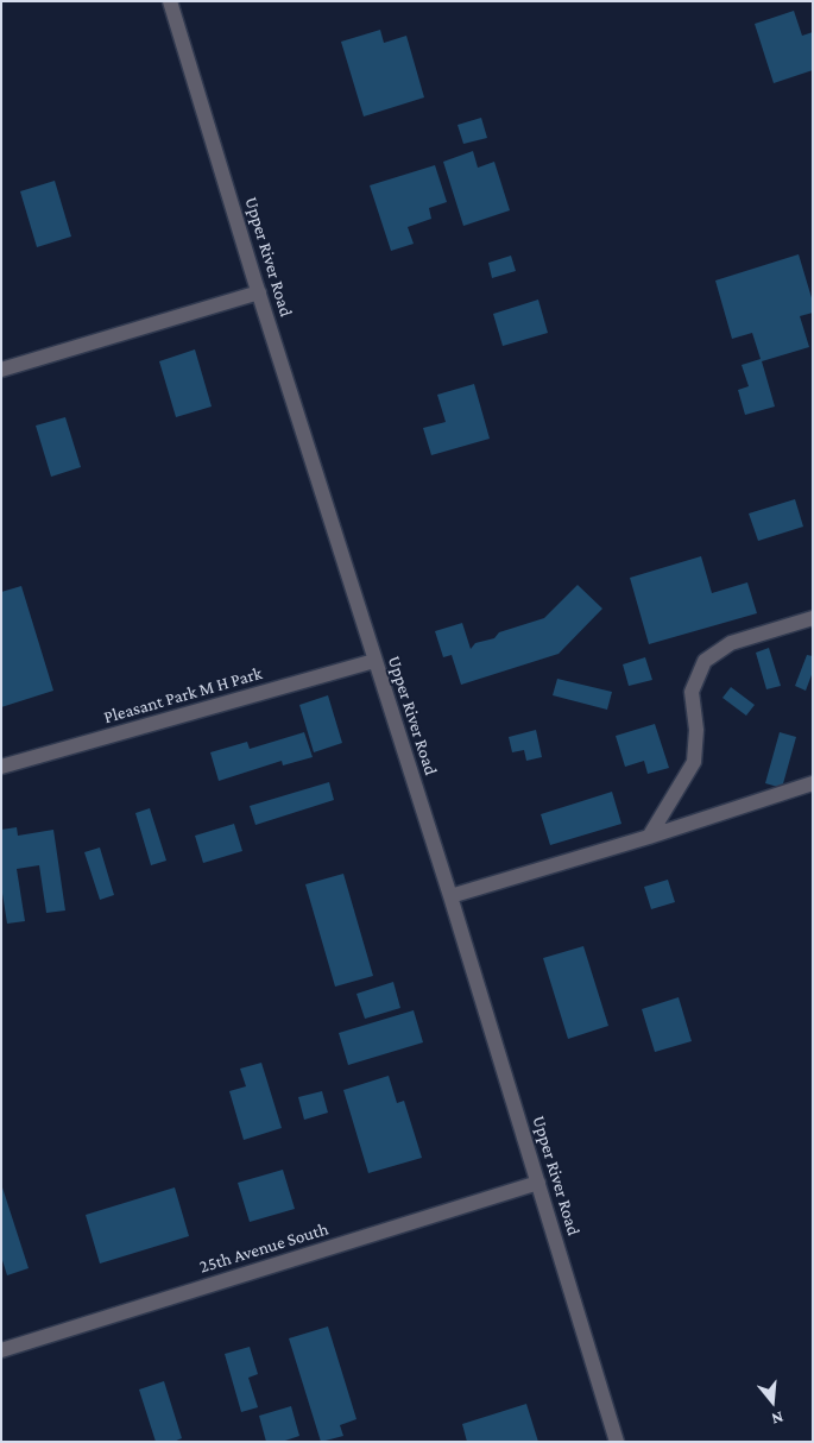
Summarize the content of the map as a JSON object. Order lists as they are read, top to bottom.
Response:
{
  "streets": {
    "street": ["Upper River Road", "Pleasant Park M H Park", "25th Avenue South"]
  },
  "crossings": [
    ["Upper River Road", "Pleasant Park M H Park"],
    ["Upper River Road", "25th Avenue South"]
  ],
  "north": "bottom"
}
